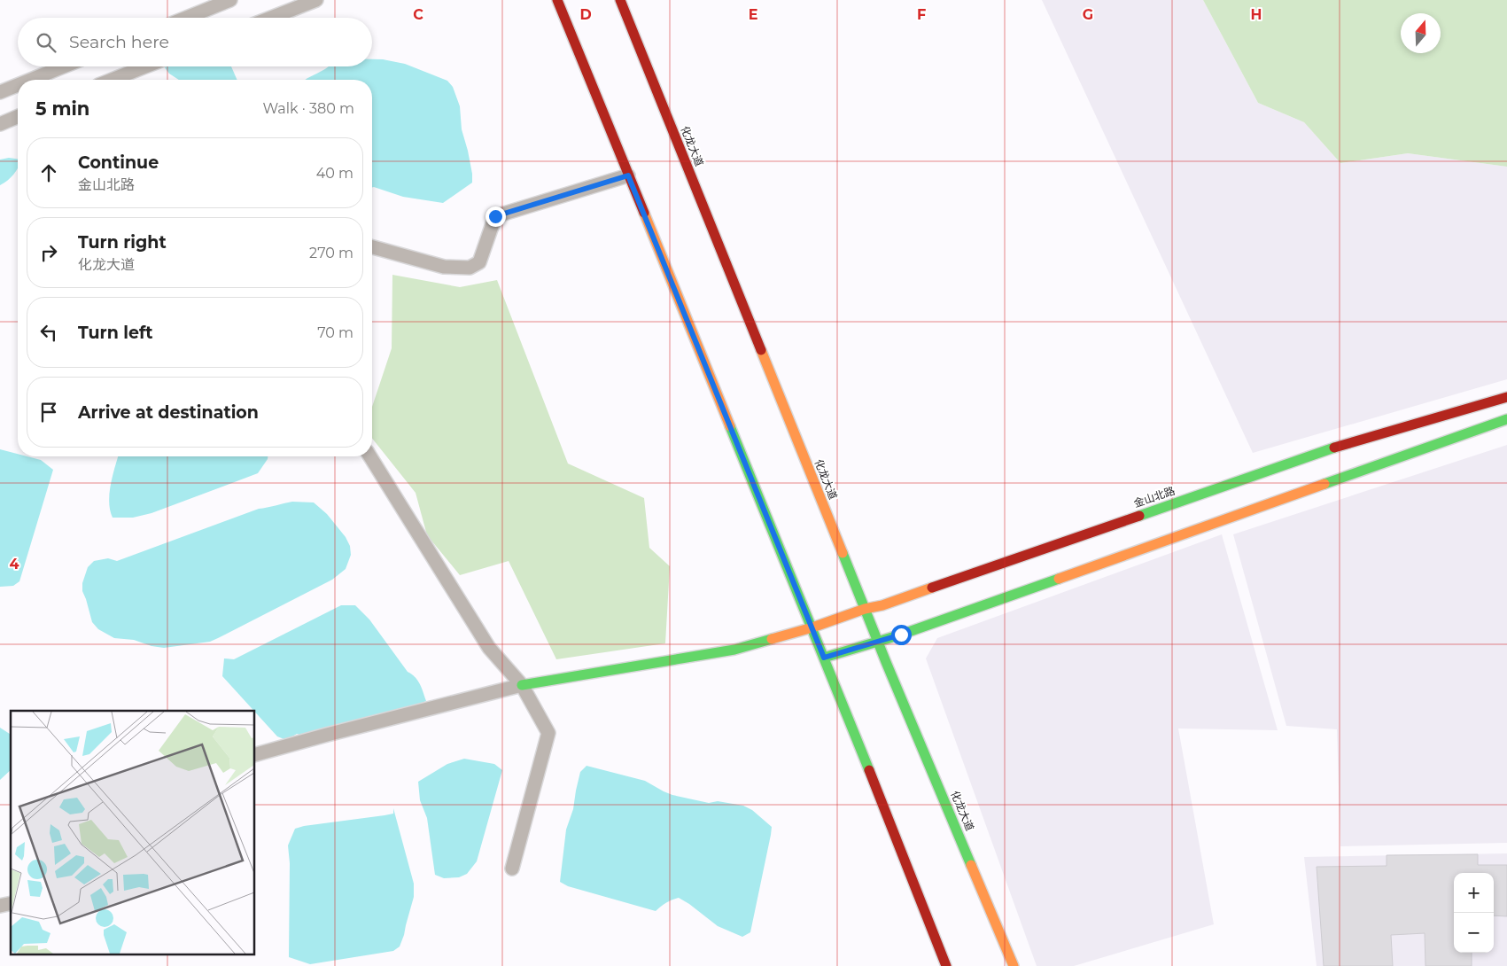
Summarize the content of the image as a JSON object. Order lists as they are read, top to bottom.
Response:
{
  "streets": {
    "main road": ["化龙大道", "金山北路"]
  },
  "crossings": [
    ["化龙大道", "金山北路"]
  ],
  "north": "top",
  "page": {
    "search": "Search here",
    "heading": ["5 min", "Walk · 380 m"],
    "list": [
      ["Continue", "金山北路", "40 m"],
      ["Turn right", "化龙大道", "270 m"],
      ["Turn left", "70 m"],
      "Arrive at destination"
    ],
    "map_buttons": ["+", "−"]
  },
  "grid": {
    "columns": [
      "C",
      "D",
      "E",
      "F",
      "G",
      "H"
    ],
    "rows": ["4"]
  }
}
